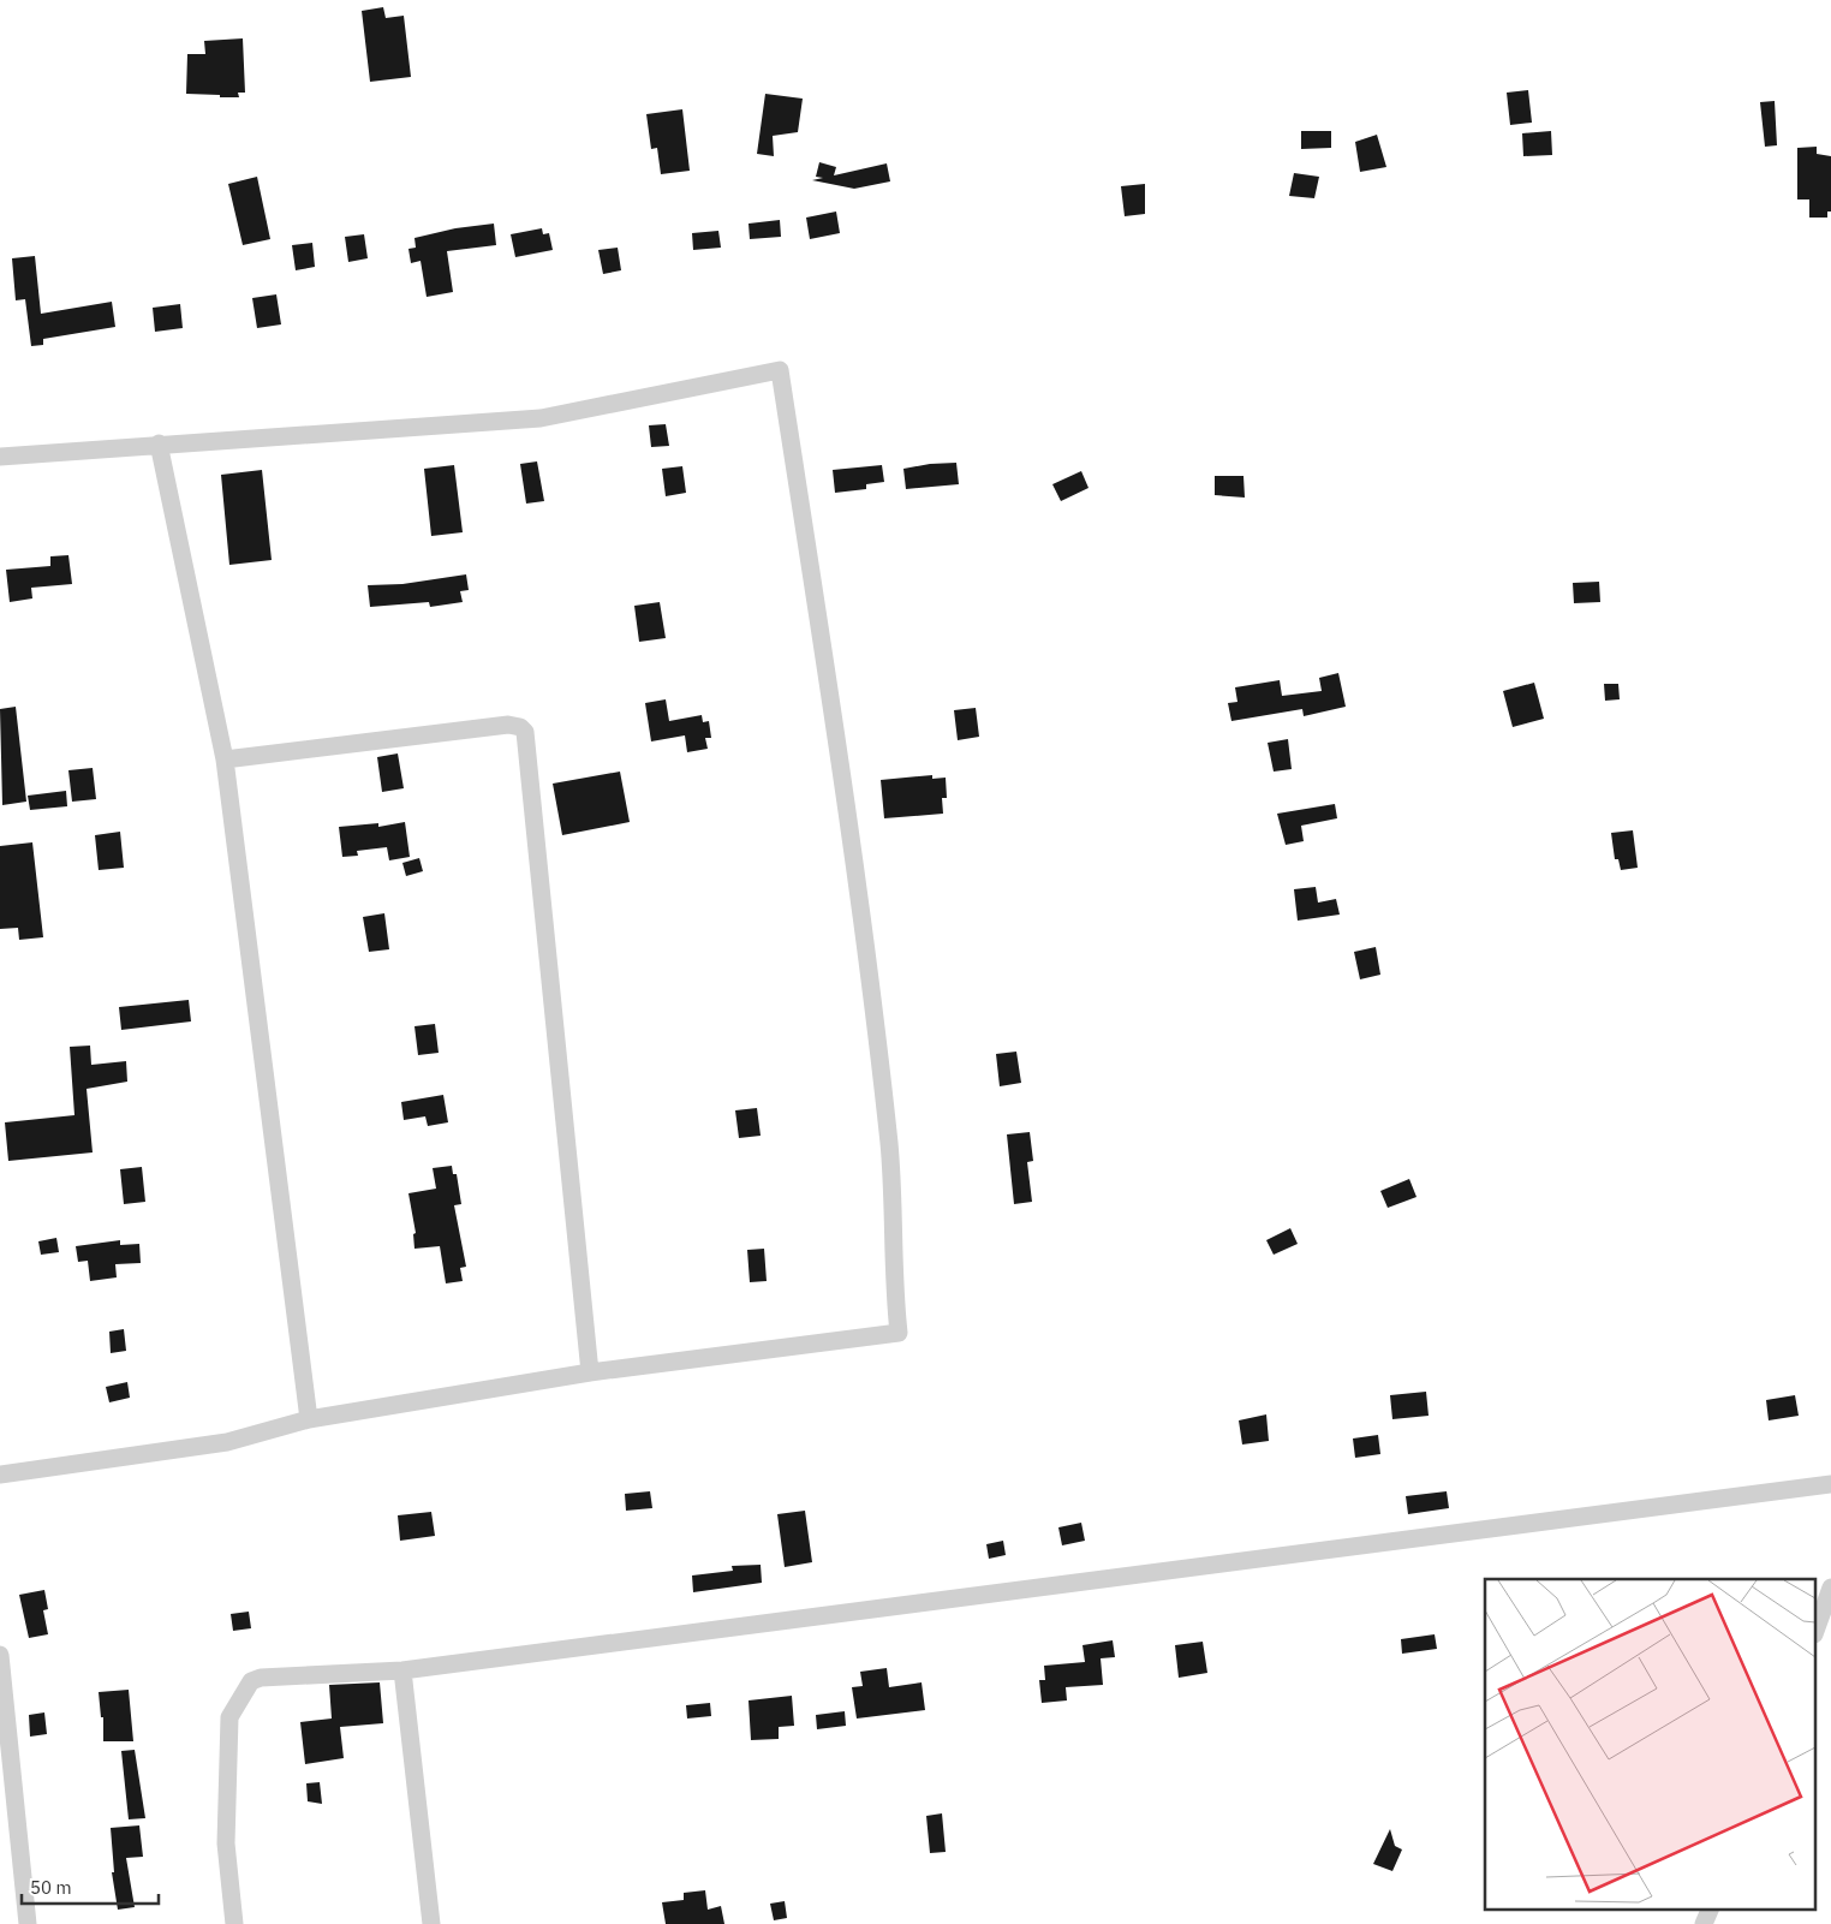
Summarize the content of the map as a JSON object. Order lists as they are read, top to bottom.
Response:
{
  "scale_bar": "50 m"
}
